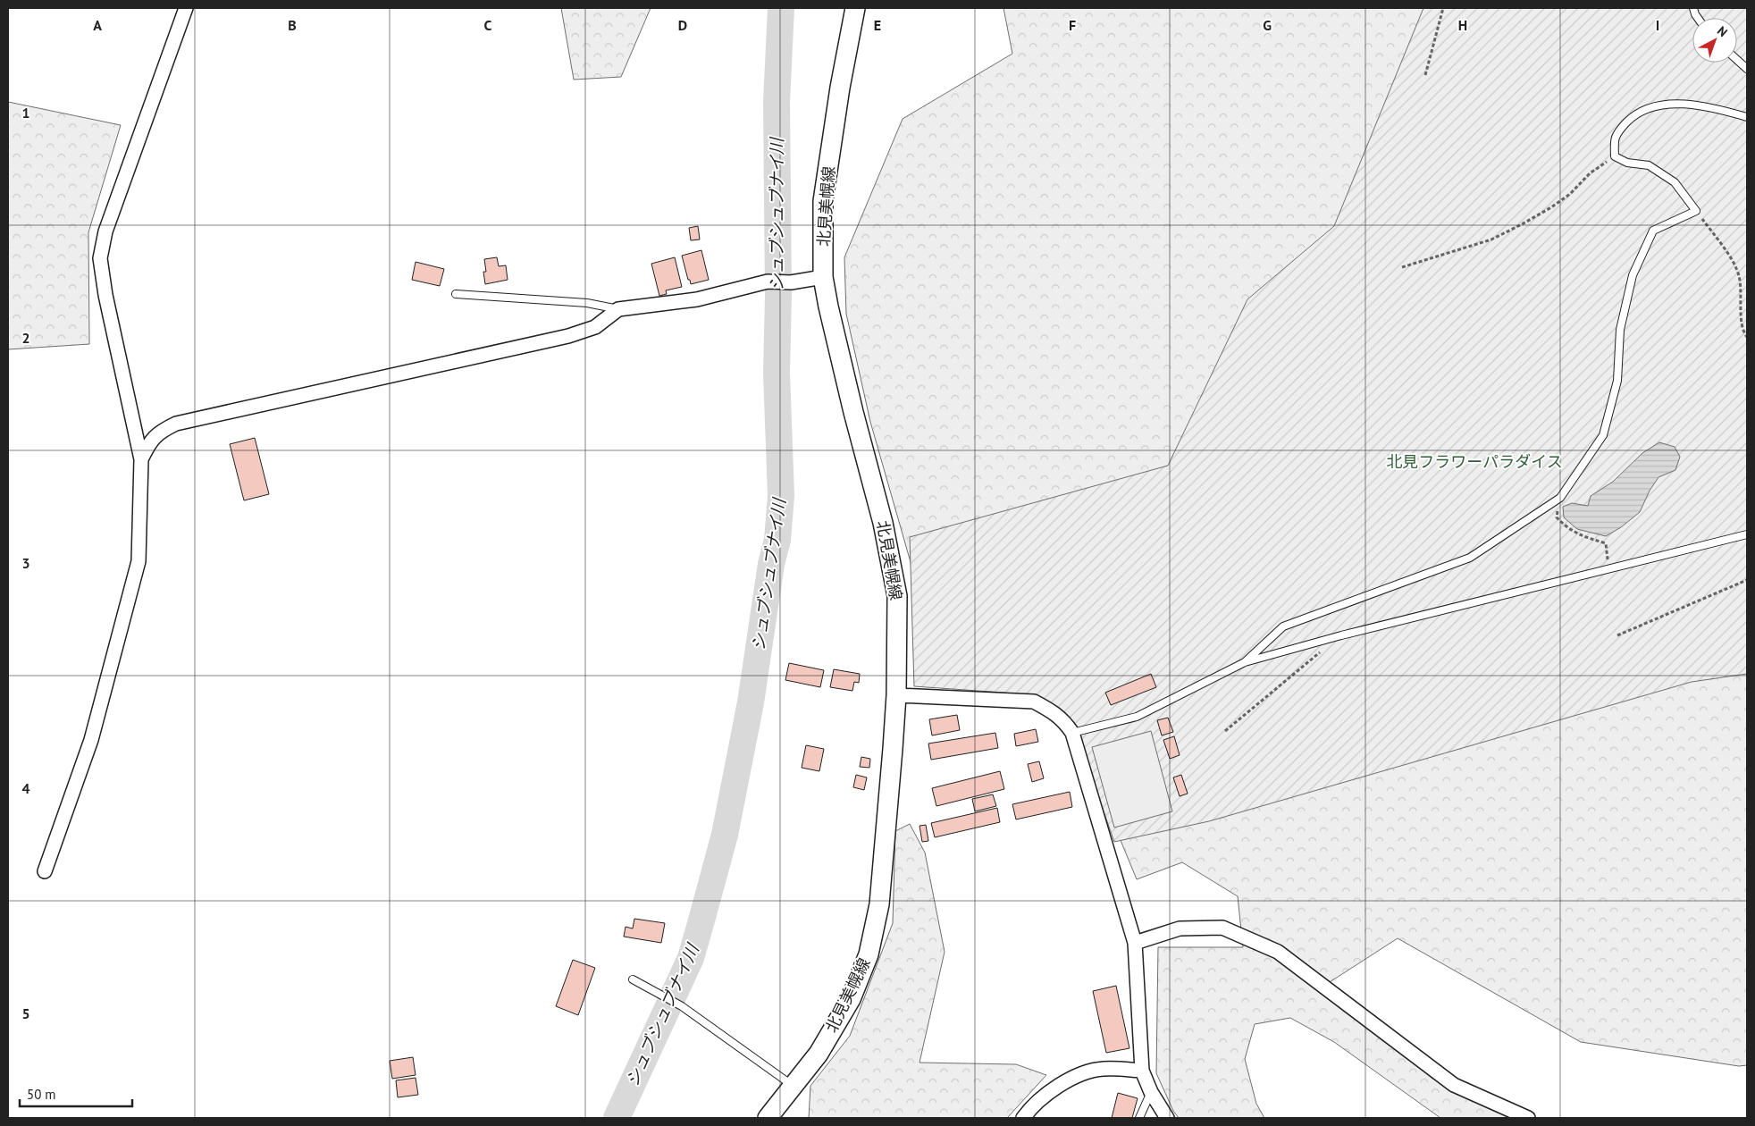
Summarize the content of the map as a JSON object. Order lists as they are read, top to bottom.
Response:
{
  "streets": {
    "main road": ["北見美幌線"]
  },
  "water": ["シュブシュブナイ川"],
  "parks": ["北見フラワーパラダイス"],
  "scale_bar": "50 m",
  "north": "top right",
  "grid": {
    "columns": [
      "A",
      "B",
      "C",
      "D",
      "E",
      "F",
      "G",
      "H",
      "I"
    ],
    "rows": [
      "1",
      "2",
      "3",
      "4",
      "5"
    ]
  }
}
